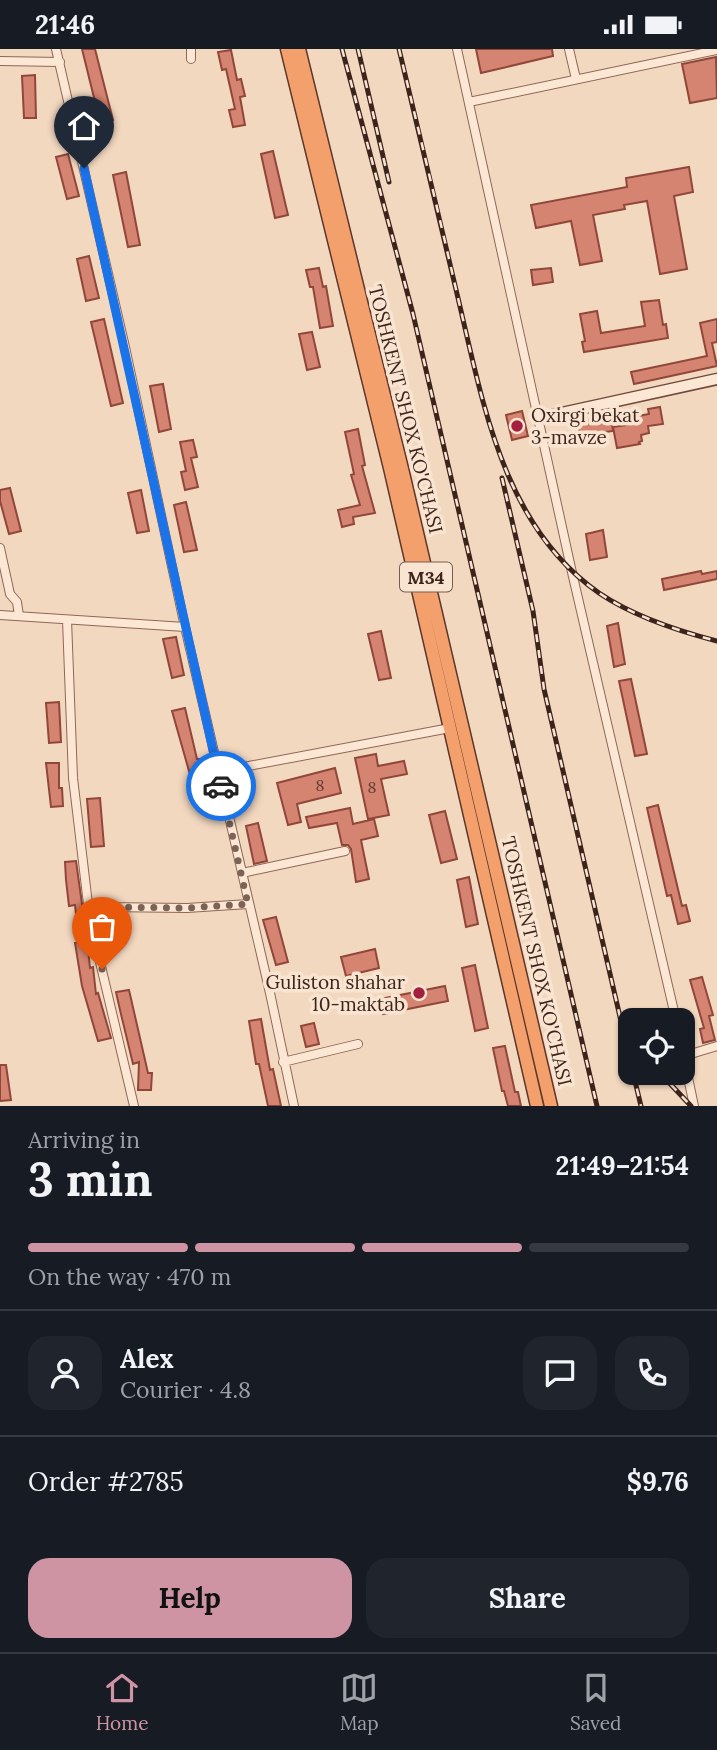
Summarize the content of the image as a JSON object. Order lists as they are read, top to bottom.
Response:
{
  "streets": {
    "highway": ["TOSHKENT SHOX KO'CHASI", "M34"]
  },
  "places": ["Oxirgi bekat 3-mavze", "Guliston shahar 10-maktab"],
  "house_numbers": ["8", "8"],
  "page": {
    "status": "21:46",
    "heading": ["3 min", "Arriving in", "21:49–21:54"],
    "panel": [
      "Alex",
      "Courier · 4.8",
      "Order #2785",
      "$9.76"
    ],
    "bar": "On the way · 470 m",
    "buttons": ["Help", "Share"],
    "tabs": ["Home", "Map", "Saved"]
  }
}
